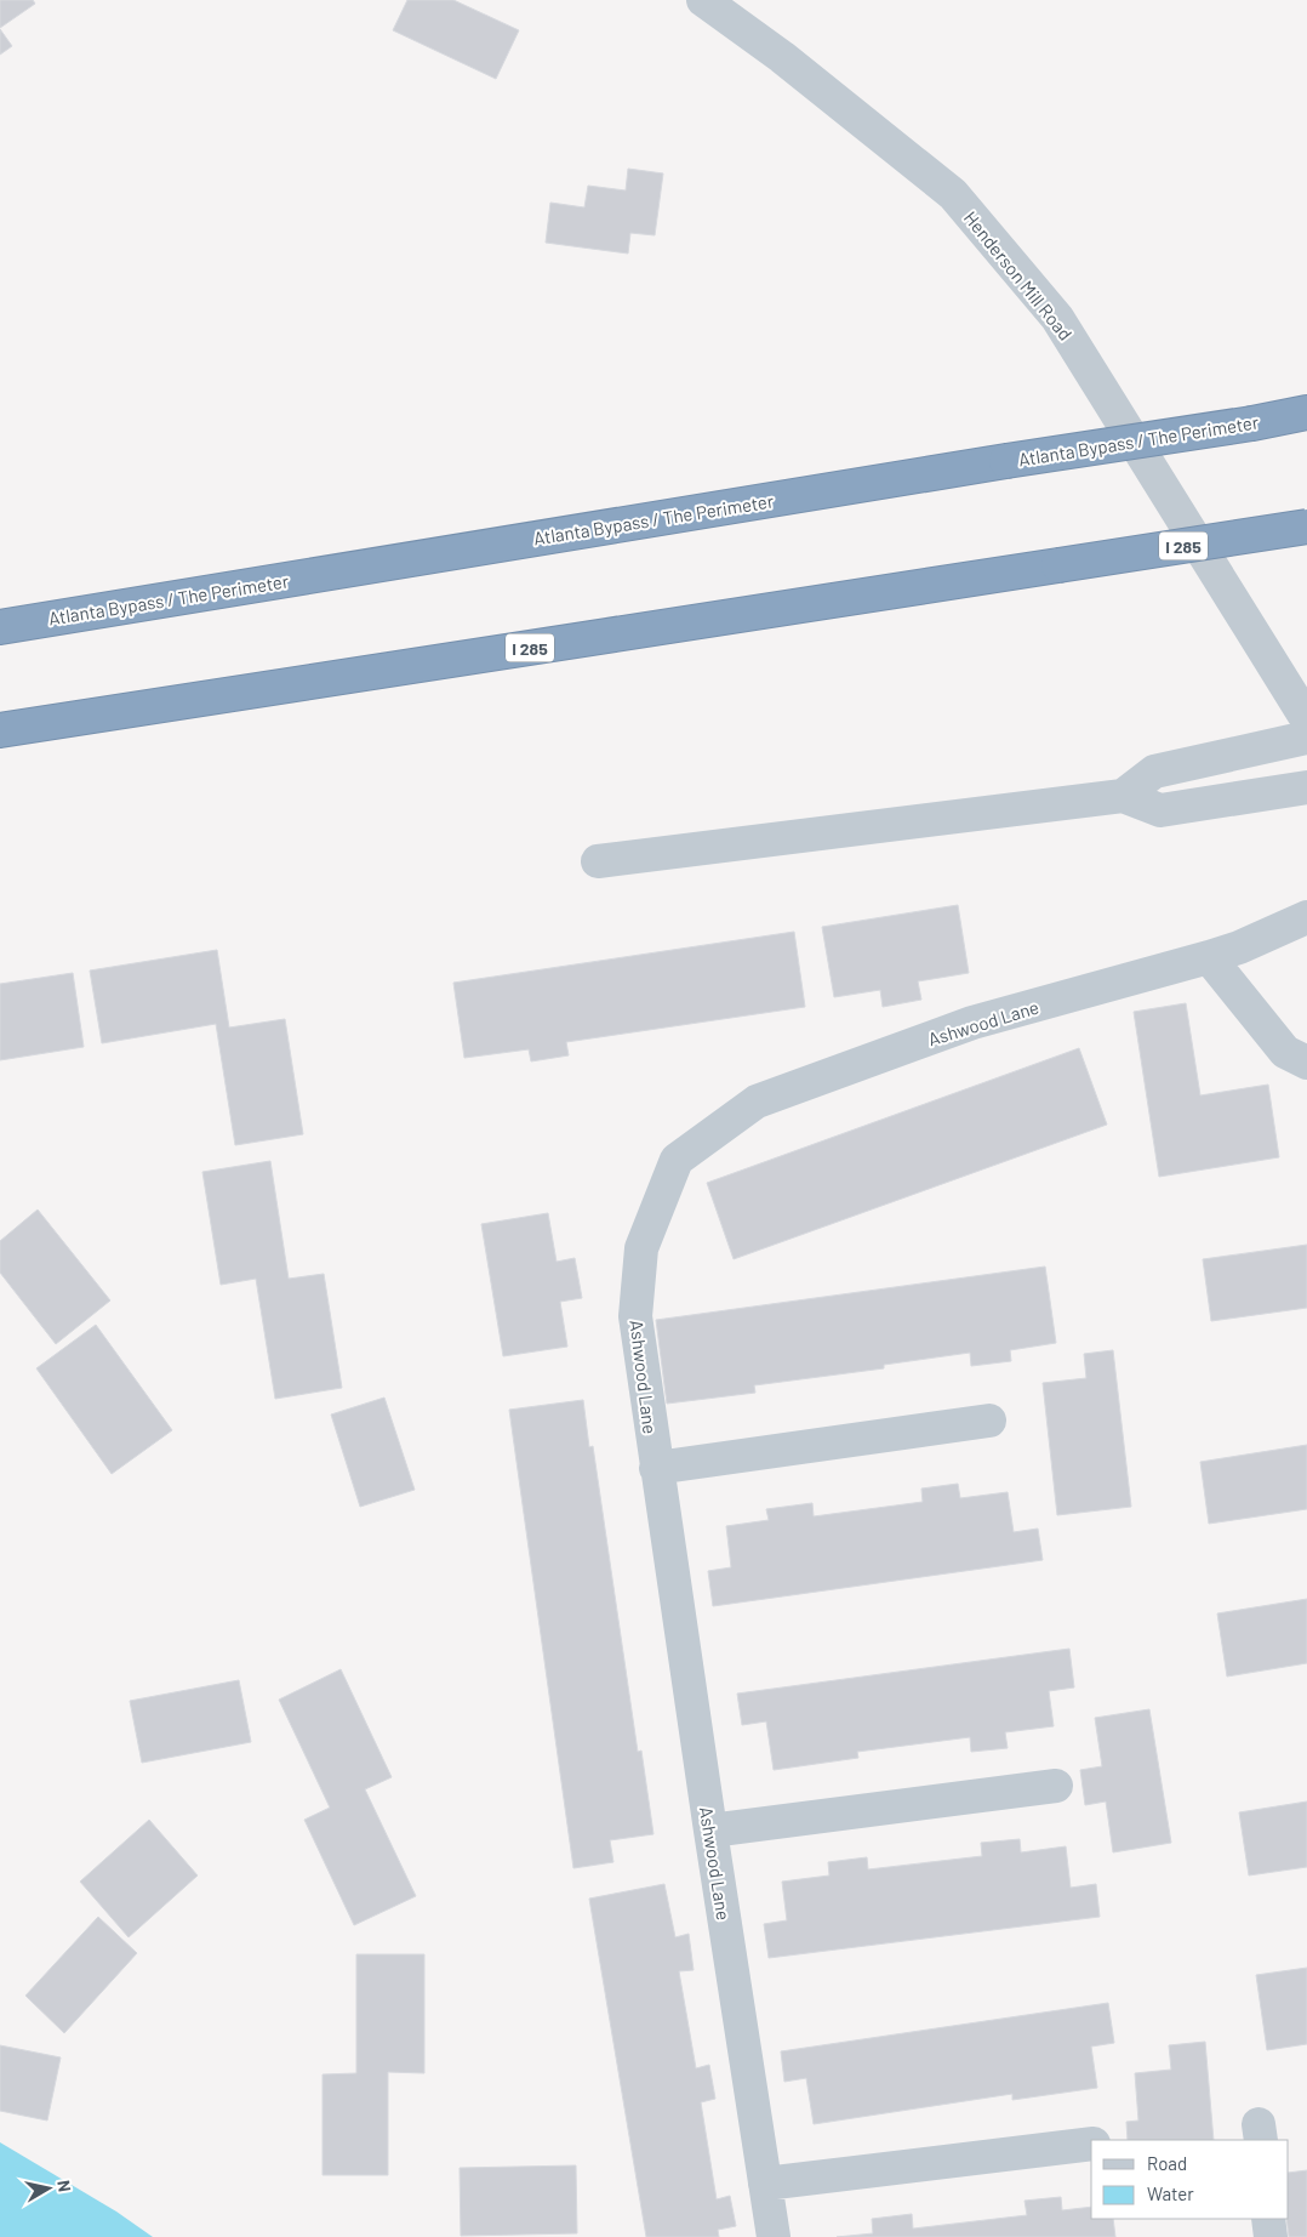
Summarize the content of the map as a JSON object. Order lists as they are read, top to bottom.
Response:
{
  "streets": {
    "highway": ["Atlanta Bypass / The Perimeter", "I 285"],
    "street": ["Henderson Mill Road", "Ashwood Lane"]
  },
  "legend": ["Road", "Water"],
  "north": "right"
}
